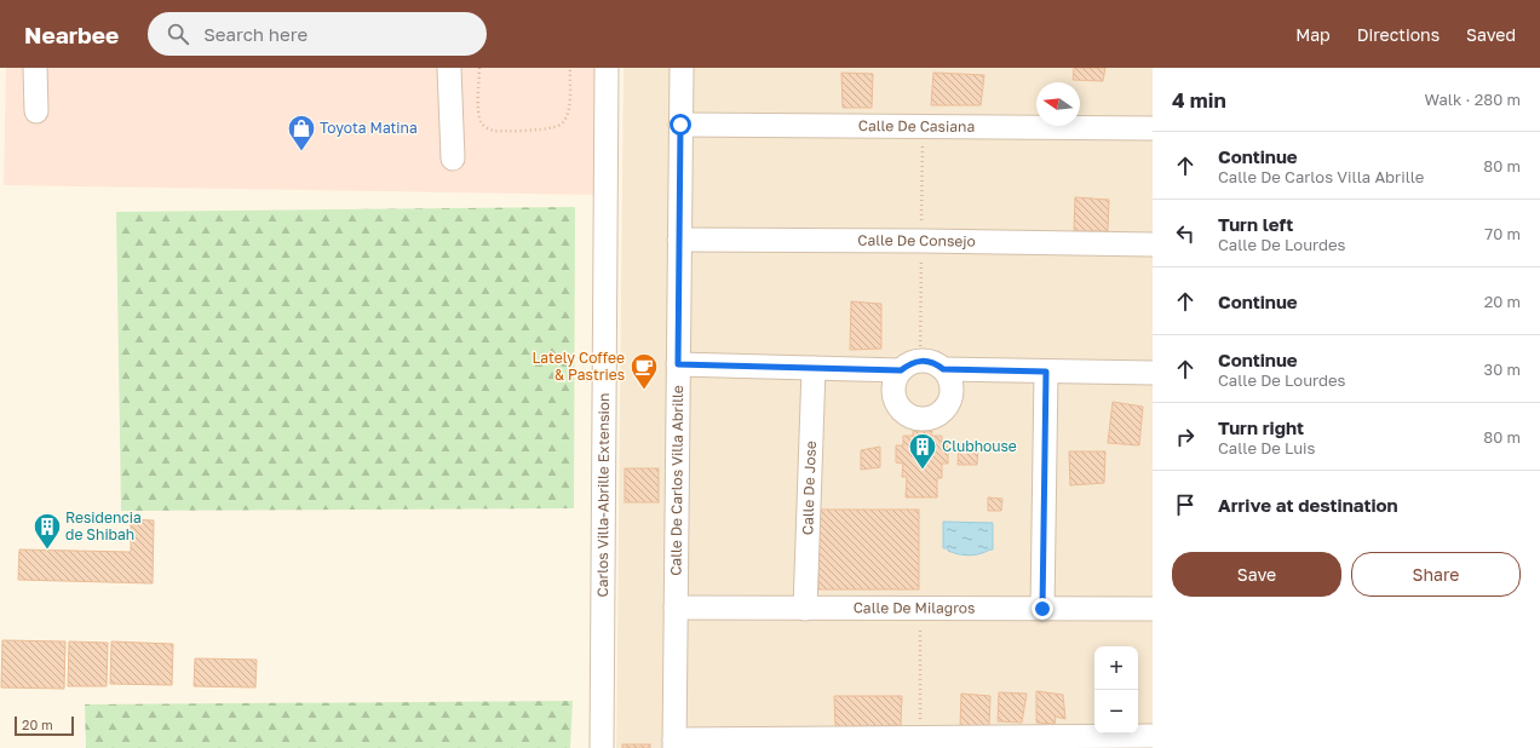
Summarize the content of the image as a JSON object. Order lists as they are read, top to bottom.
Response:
{
  "streets": {
    "street": [
      "Calle De Casiana",
      "Calle De Consejo",
      "Calle De Carlos Villa Abrille",
      "Calle De Jose",
      "Carlos Villa-Abrille Extension",
      "Calle De Milagros"
    ]
  },
  "crossings": [
    ["Calle De Casiana", "Calle De Carlos Villa Abrille"],
    ["Calle De Consejo", "Calle De Carlos Villa Abrille"],
    ["Calle De Carlos Villa Abrille", "Calle De Milagros"],
    ["Calle De Jose", "Calle De Milagros"]
  ],
  "places": {
    "shop": ["Toyota Matina"],
    "cafe": ["Lately Coffee & Pastries"],
    "building": ["Clubhouse", "Residencia de Shibah"]
  },
  "scale_bar": "20 m",
  "north": "left",
  "page": {
    "header": "Nearbee",
    "search": "Search here",
    "nav": ["Map", "Directions", "Saved"],
    "heading": ["4 min", "Walk · 280 m"],
    "list": [
      ["Continue", "Calle De Carlos Villa Abrille", "80 m"],
      ["Turn left", "Calle De Lourdes", "70 m"],
      ["Continue", "20 m"],
      ["Continue", "Calle De Lourdes", "30 m"],
      ["Turn right", "Calle De Luis", "80 m"],
      "Arrive at destination"
    ],
    "buttons": ["Save", "Share"],
    "map_buttons": ["+", "−"],
    "scale": "20 m"
  }
}
